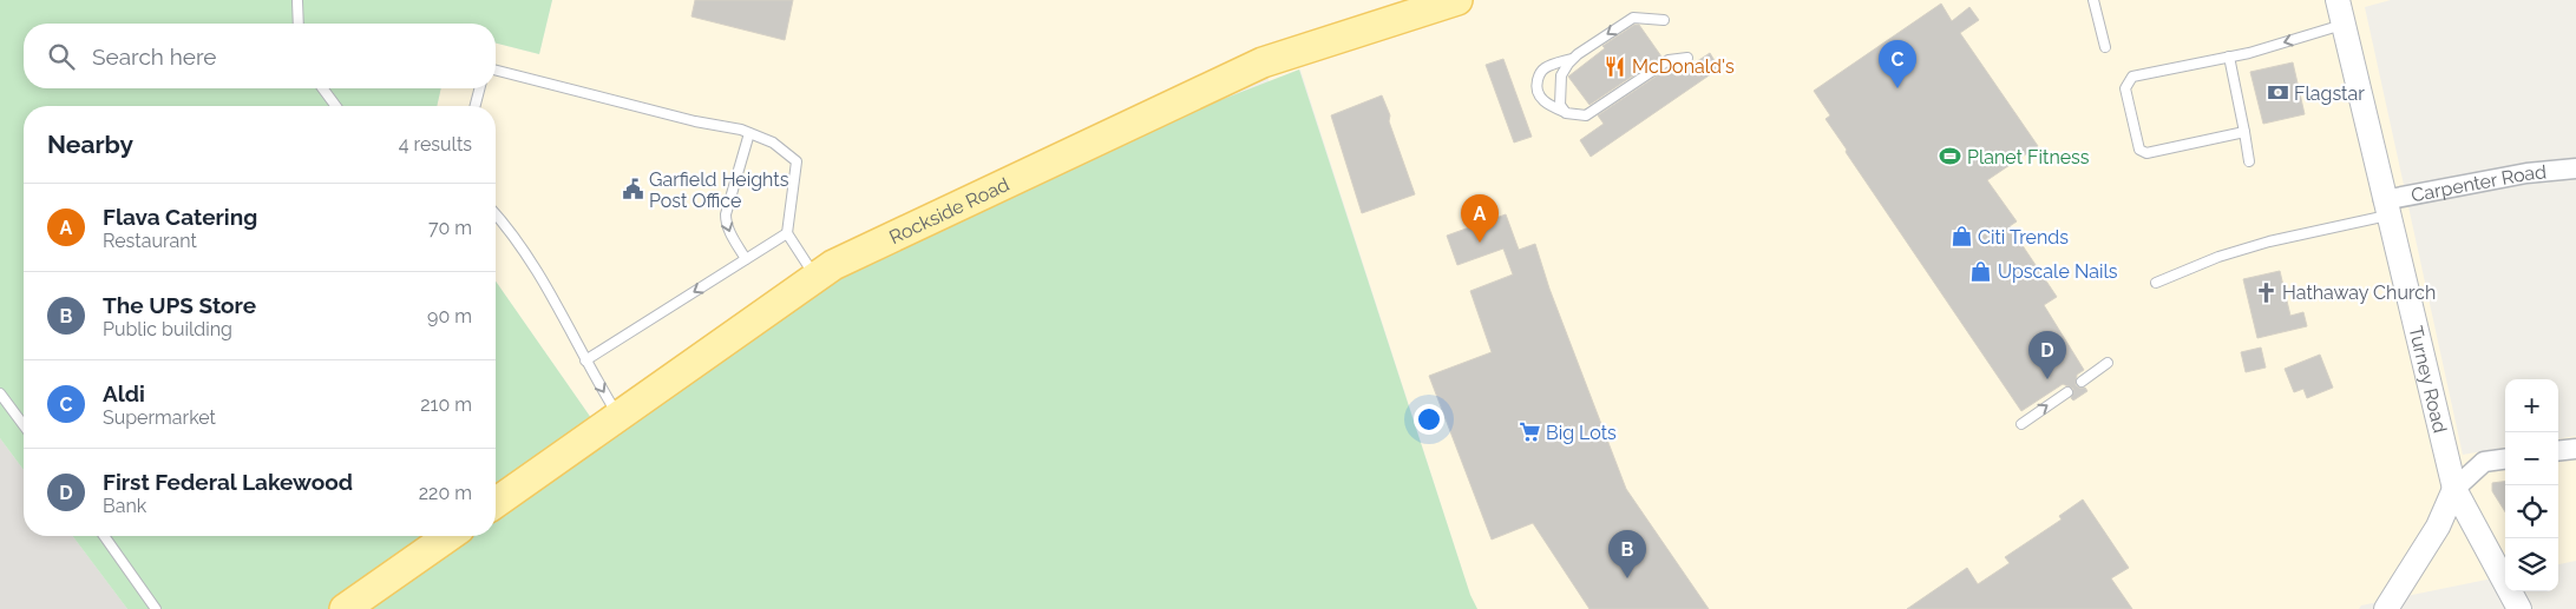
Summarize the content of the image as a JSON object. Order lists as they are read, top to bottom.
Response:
{
  "streets": {
    "main road": ["Rockside Road"],
    "street": ["Carpenter Road", "Turney Road"]
  },
  "crossings": [
    ["Carpenter Road", "Turney Road"]
  ],
  "places": {
    "restaurant": ["McDonald's"],
    "bank": ["Flagstar"],
    "sports": ["Planet Fitness"],
    "public building": ["Garfield Heights Post Office"],
    "shop": ["Citi Trends", "Upscale Nails"],
    "church": ["Hathaway Church"],
    "supermarket": ["Big Lots"]
  },
  "page": {
    "search": "Search here",
    "pins": [
      "C",
      "A",
      "D",
      "B"
    ],
    "heading": ["Nearby", "4 results"],
    "list": [
      {
        "mark": "A",
        "name": "Flava Catering",
        "note": "Restaurant",
        "value": "70 m"
      },
      {
        "mark": "B",
        "name": "The UPS Store",
        "note": "Public building",
        "value": "90 m"
      },
      {
        "mark": "C",
        "name": "Aldi",
        "note": "Supermarket",
        "value": "210 m"
      },
      {
        "mark": "D",
        "name": "First Federal Lakewood",
        "note": "Bank",
        "value": "220 m"
      }
    ],
    "map_buttons": ["+", "−"]
  }
}
